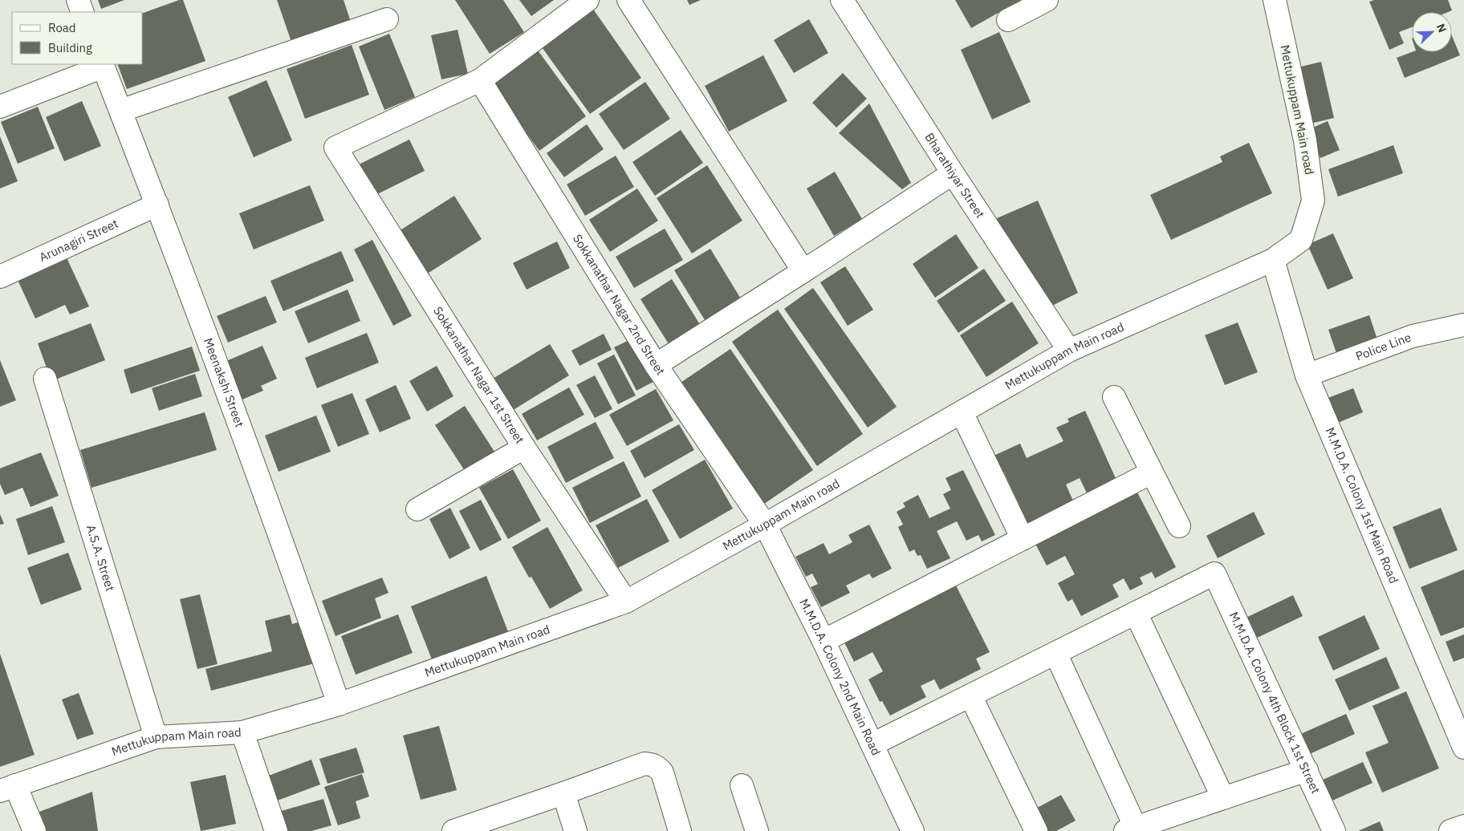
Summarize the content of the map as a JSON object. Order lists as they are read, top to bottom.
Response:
{
  "streets": {
    "street": [
      "Mettukuppam Main road",
      "Bharathiyar Street",
      "Arunagiri Street",
      "Sokkanathar Nagar 2nd Street",
      "Police Line",
      "Sokkanathar Nagar 1st Street",
      "Meenakshi Street",
      "M.M.D.A. Colony 1st Main Road",
      "A.S.A. Street",
      "M.M.D.A. Colony 2nd Main Road",
      "M.M.D.A. Colony 4th Block 1st Street"
    ]
  },
  "crossings": [
    ["Mettukuppam Main road", "Bharathiyar Street"],
    ["Mettukuppam Main road", "Sokkanathar Nagar 2nd Street"],
    ["Mettukuppam Main road", "Sokkanathar Nagar 1st Street"],
    ["Mettukuppam Main road", "Meenakshi Street"],
    ["Mettukuppam Main road", "M.M.D.A. Colony 1st Main Road"],
    ["Mettukuppam Main road", "A.S.A. Street"],
    ["Mettukuppam Main road", "M.M.D.A. Colony 2nd Main Road"],
    ["Arunagiri Street", "Meenakshi Street"],
    ["Sokkanathar Nagar 2nd Street", "Sokkanathar Nagar 1st Street"],
    ["Sokkanathar Nagar 2nd Street", "M.M.D.A. Colony 2nd Main Road"],
    ["Police Line", "M.M.D.A. Colony 1st Main Road"]
  ],
  "legend": ["Road", "Building"],
  "north": "top right"
}
